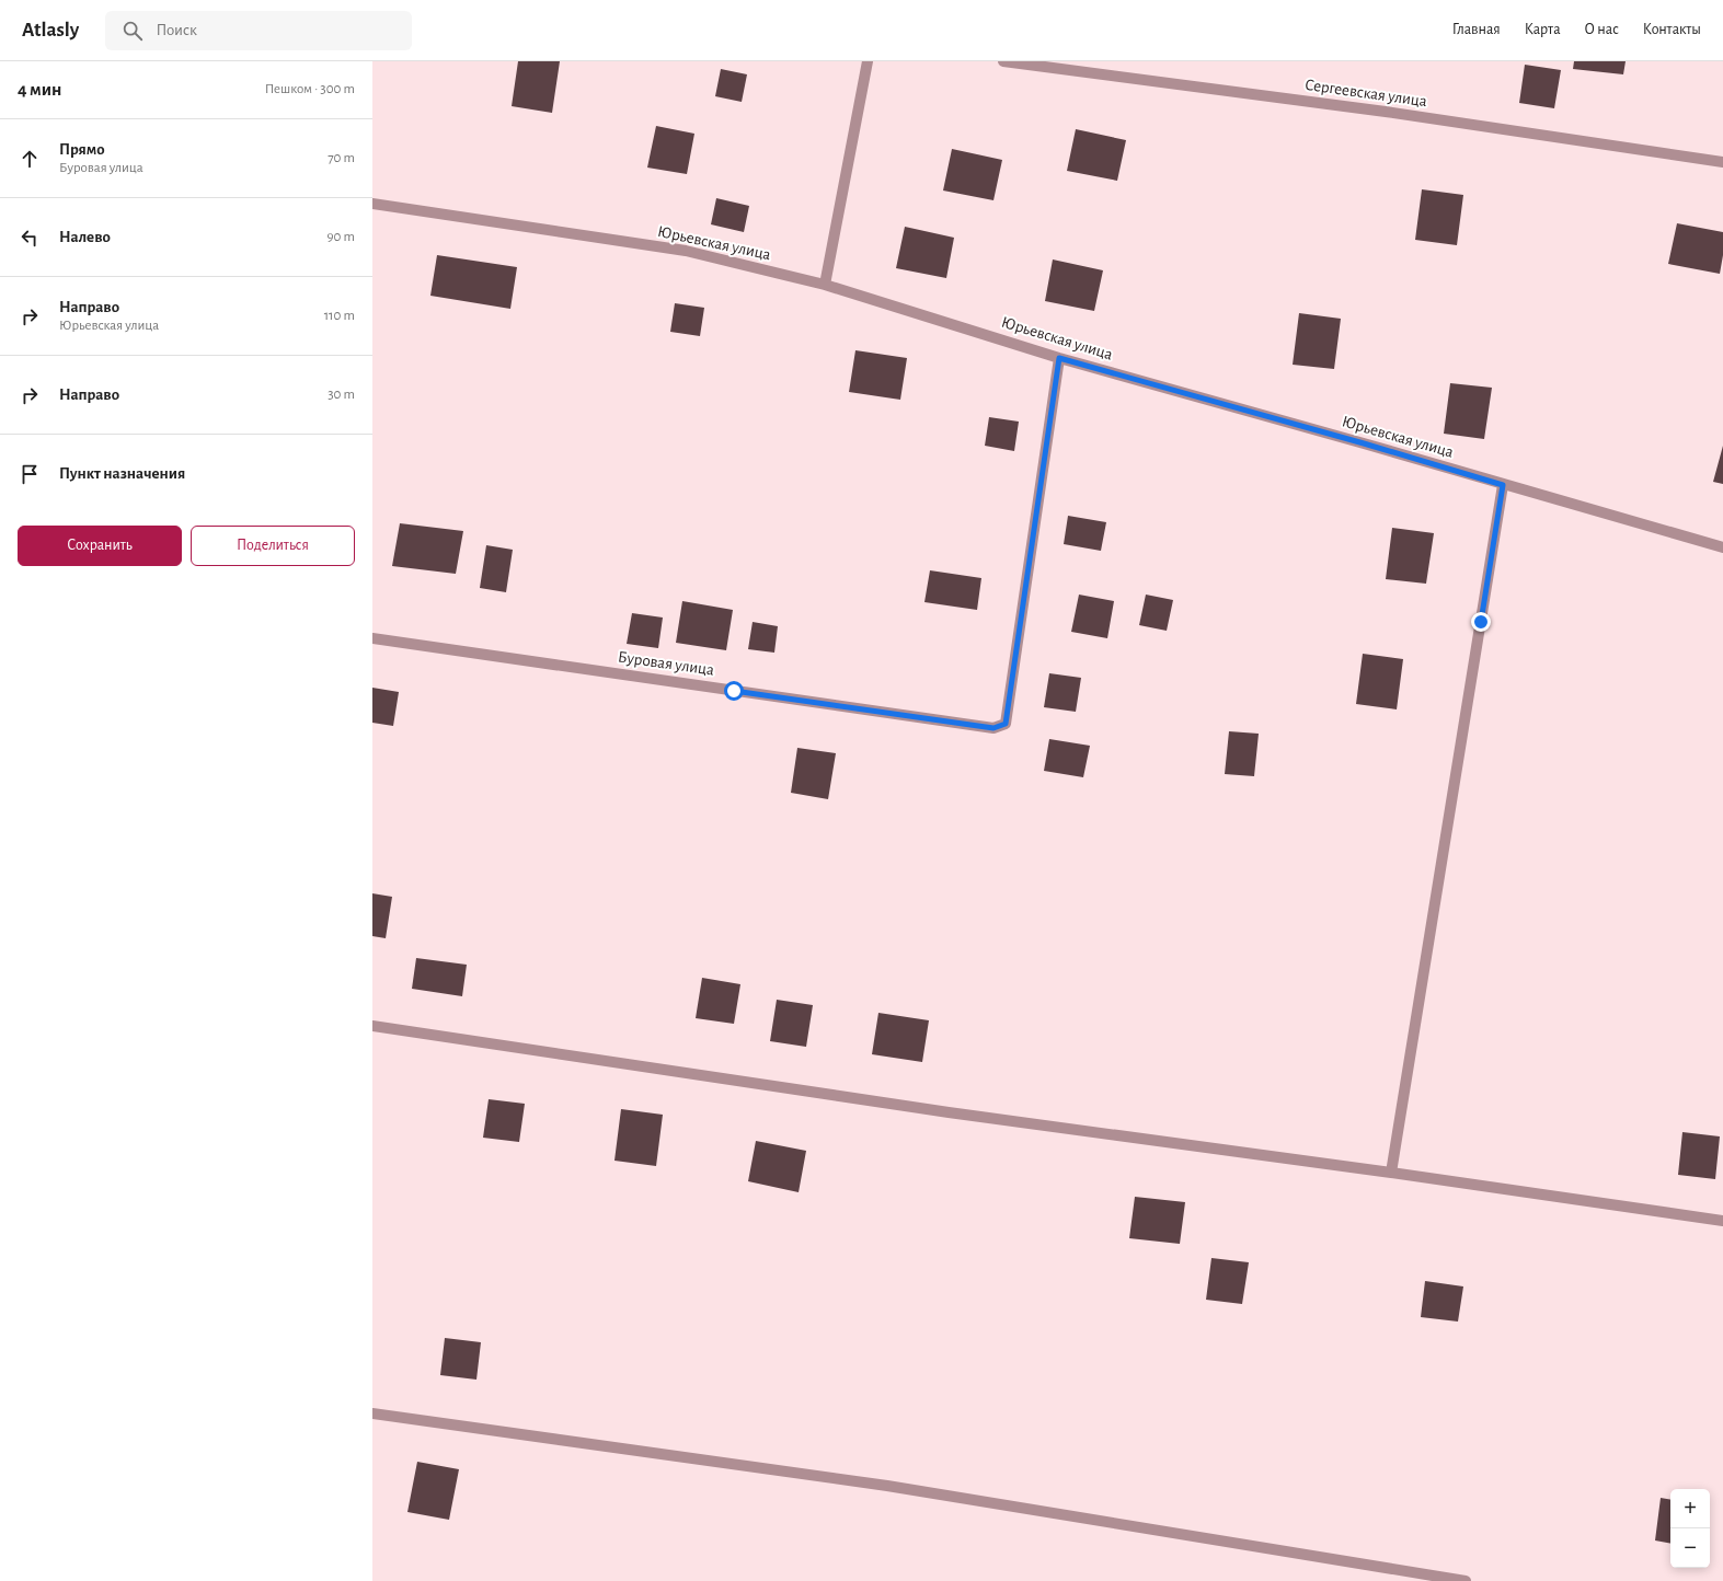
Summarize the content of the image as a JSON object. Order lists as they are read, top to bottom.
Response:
{
  "streets": {
    "street": ["Сергеевская улица", "Юрьевская улица", "Буровая улица"]
  },
  "crossings": [
    ["Юрьевская улица", "Буровая улица"]
  ],
  "page": {
    "header": "Atlasly",
    "search": "Поиск",
    "nav": [
      "Главная",
      "Карта",
      "О нас",
      "Контакты"
    ],
    "heading": ["4 мин", "Пешком · 300 m"],
    "list": [
      ["Прямо", "Буровая улица", "70 m"],
      ["Налево", "90 m"],
      ["Направо", "Юрьевская улица", "110 m"],
      ["Направо", "30 m"],
      "Пункт назначения"
    ],
    "buttons": ["Сохранить", "Поделиться"],
    "map_buttons": ["+", "−"]
  }
}
